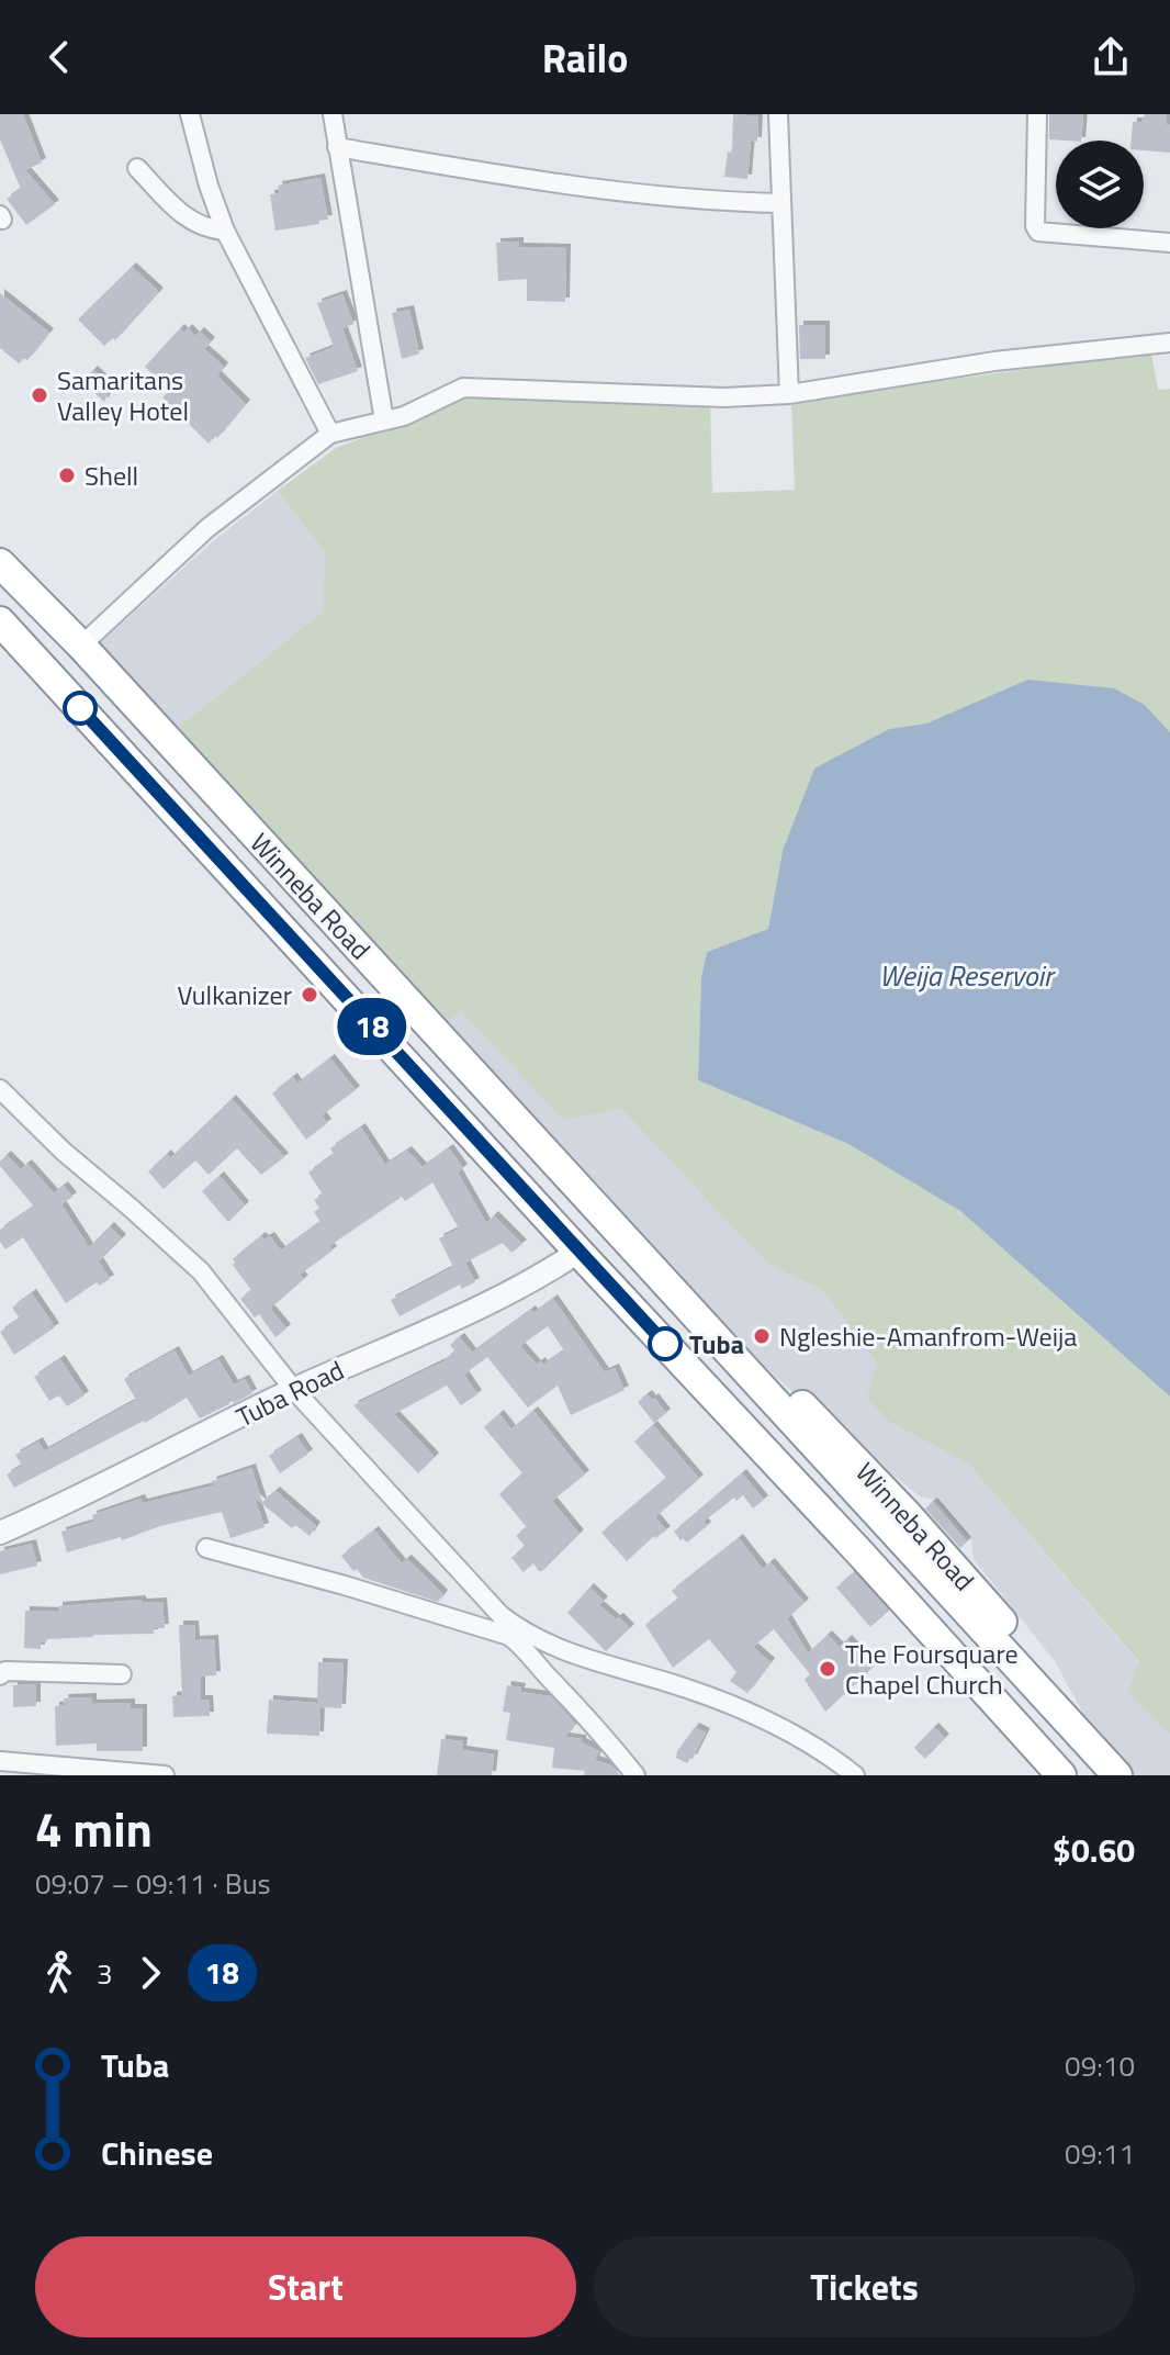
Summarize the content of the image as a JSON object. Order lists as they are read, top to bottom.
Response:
{
  "streets": {
    "highway": ["Winneba Road"],
    "street": ["Tuba Road"]
  },
  "crossings": [
    ["Winneba Road", "Tuba Road"]
  ],
  "water": ["Weija Reservoir"],
  "places": [
    "Samaritans Valley Hotel",
    "Shell",
    "Vulkanizer",
    "Ngleshie-Amanfrom-Weija",
    "Tuba",
    "The Foursquare Chapel Church"
  ],
  "lines": ["bus line 18"],
  "page": {
    "header": "Railo",
    "on_map": "18",
    "heading": ["4 min", "09:07 – 09:11 · Bus", "$0.60"],
    "legs": ["3", "18"],
    "list": [
      {
        "name": "Tuba",
        "value": "09:10"
      },
      {
        "name": "Chinese",
        "value": "09:11"
      }
    ],
    "buttons": ["Start", "Tickets"]
  }
}
